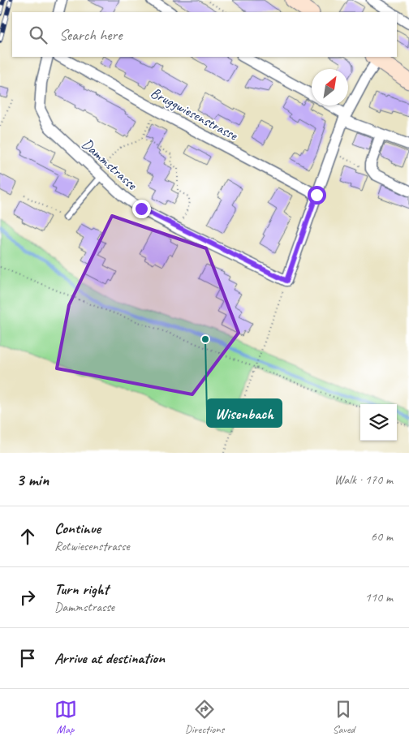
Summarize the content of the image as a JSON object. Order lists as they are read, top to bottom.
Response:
{
  "streets": {
    "street": ["Bruggwiesenstrasse", "Dammstrasse"]
  },
  "places": ["Wisenbach"],
  "north": "top right",
  "page": {
    "search": "Search here",
    "heading": ["3 min", "Walk · 170 m"],
    "list": [
      ["Continue", "Rotwiesenstrasse", "60 m"],
      ["Turn right", "Dammstrasse", "110 m"],
      "Arrive at destination"
    ],
    "nav": ["Map", "Directions", "Saved"]
  }
}
